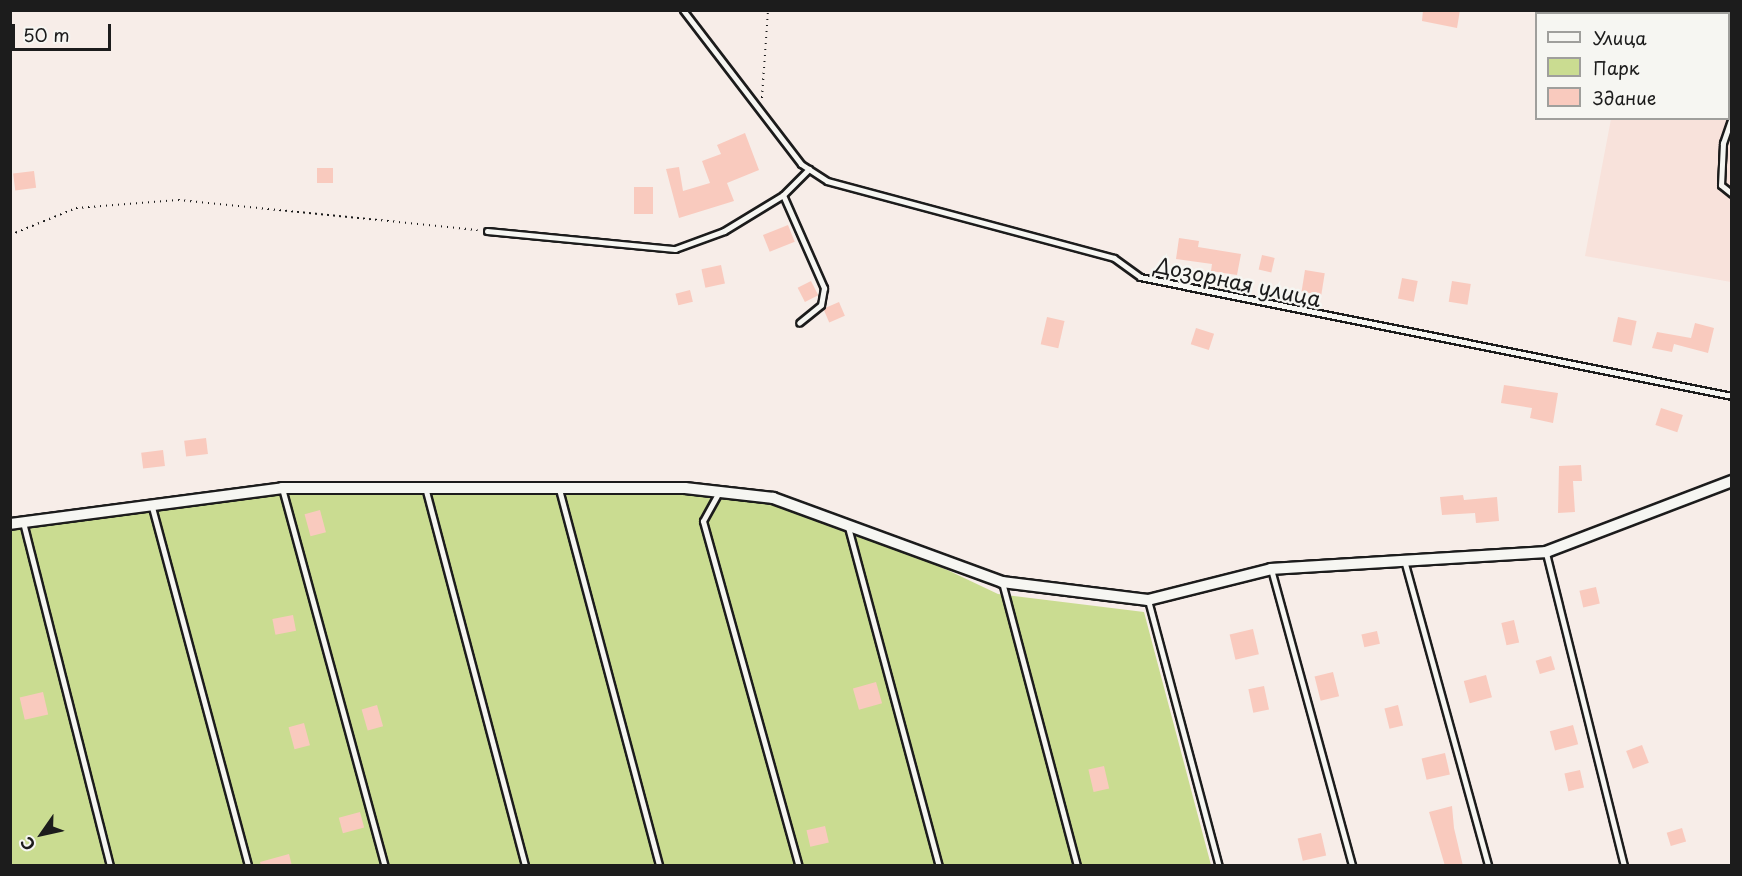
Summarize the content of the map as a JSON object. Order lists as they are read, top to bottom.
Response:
{
  "streets": {
    "lane": ["Дозорная улица"]
  },
  "legend": ["Улица", "Парк", "Здание"],
  "scale_bar": "50 m",
  "north": "bottom left"
}
